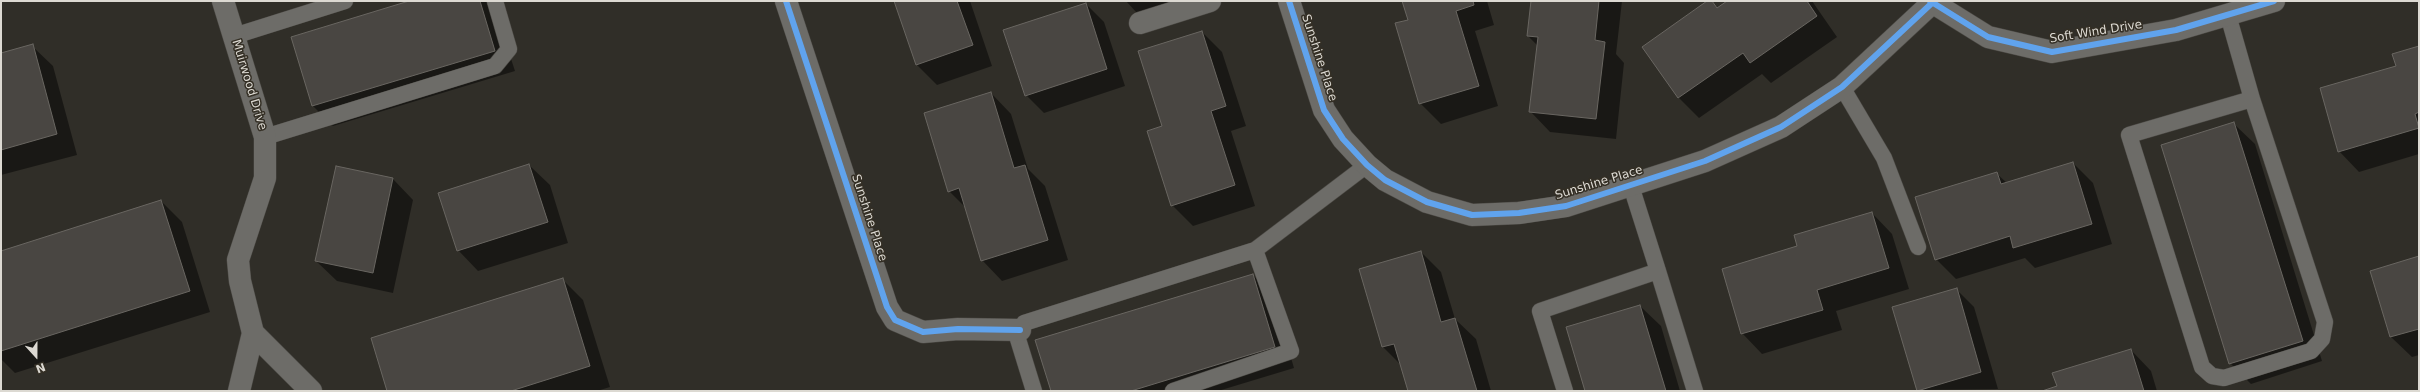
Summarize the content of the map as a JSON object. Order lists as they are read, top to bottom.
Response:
{
  "streets": {
    "street": ["Soft Wind Drive", "Sunshine Place", "Muirwood Drive"]
  },
  "crossings": [
    ["Soft Wind Drive", "Sunshine Place"]
  ],
  "north": "bottom"
}
